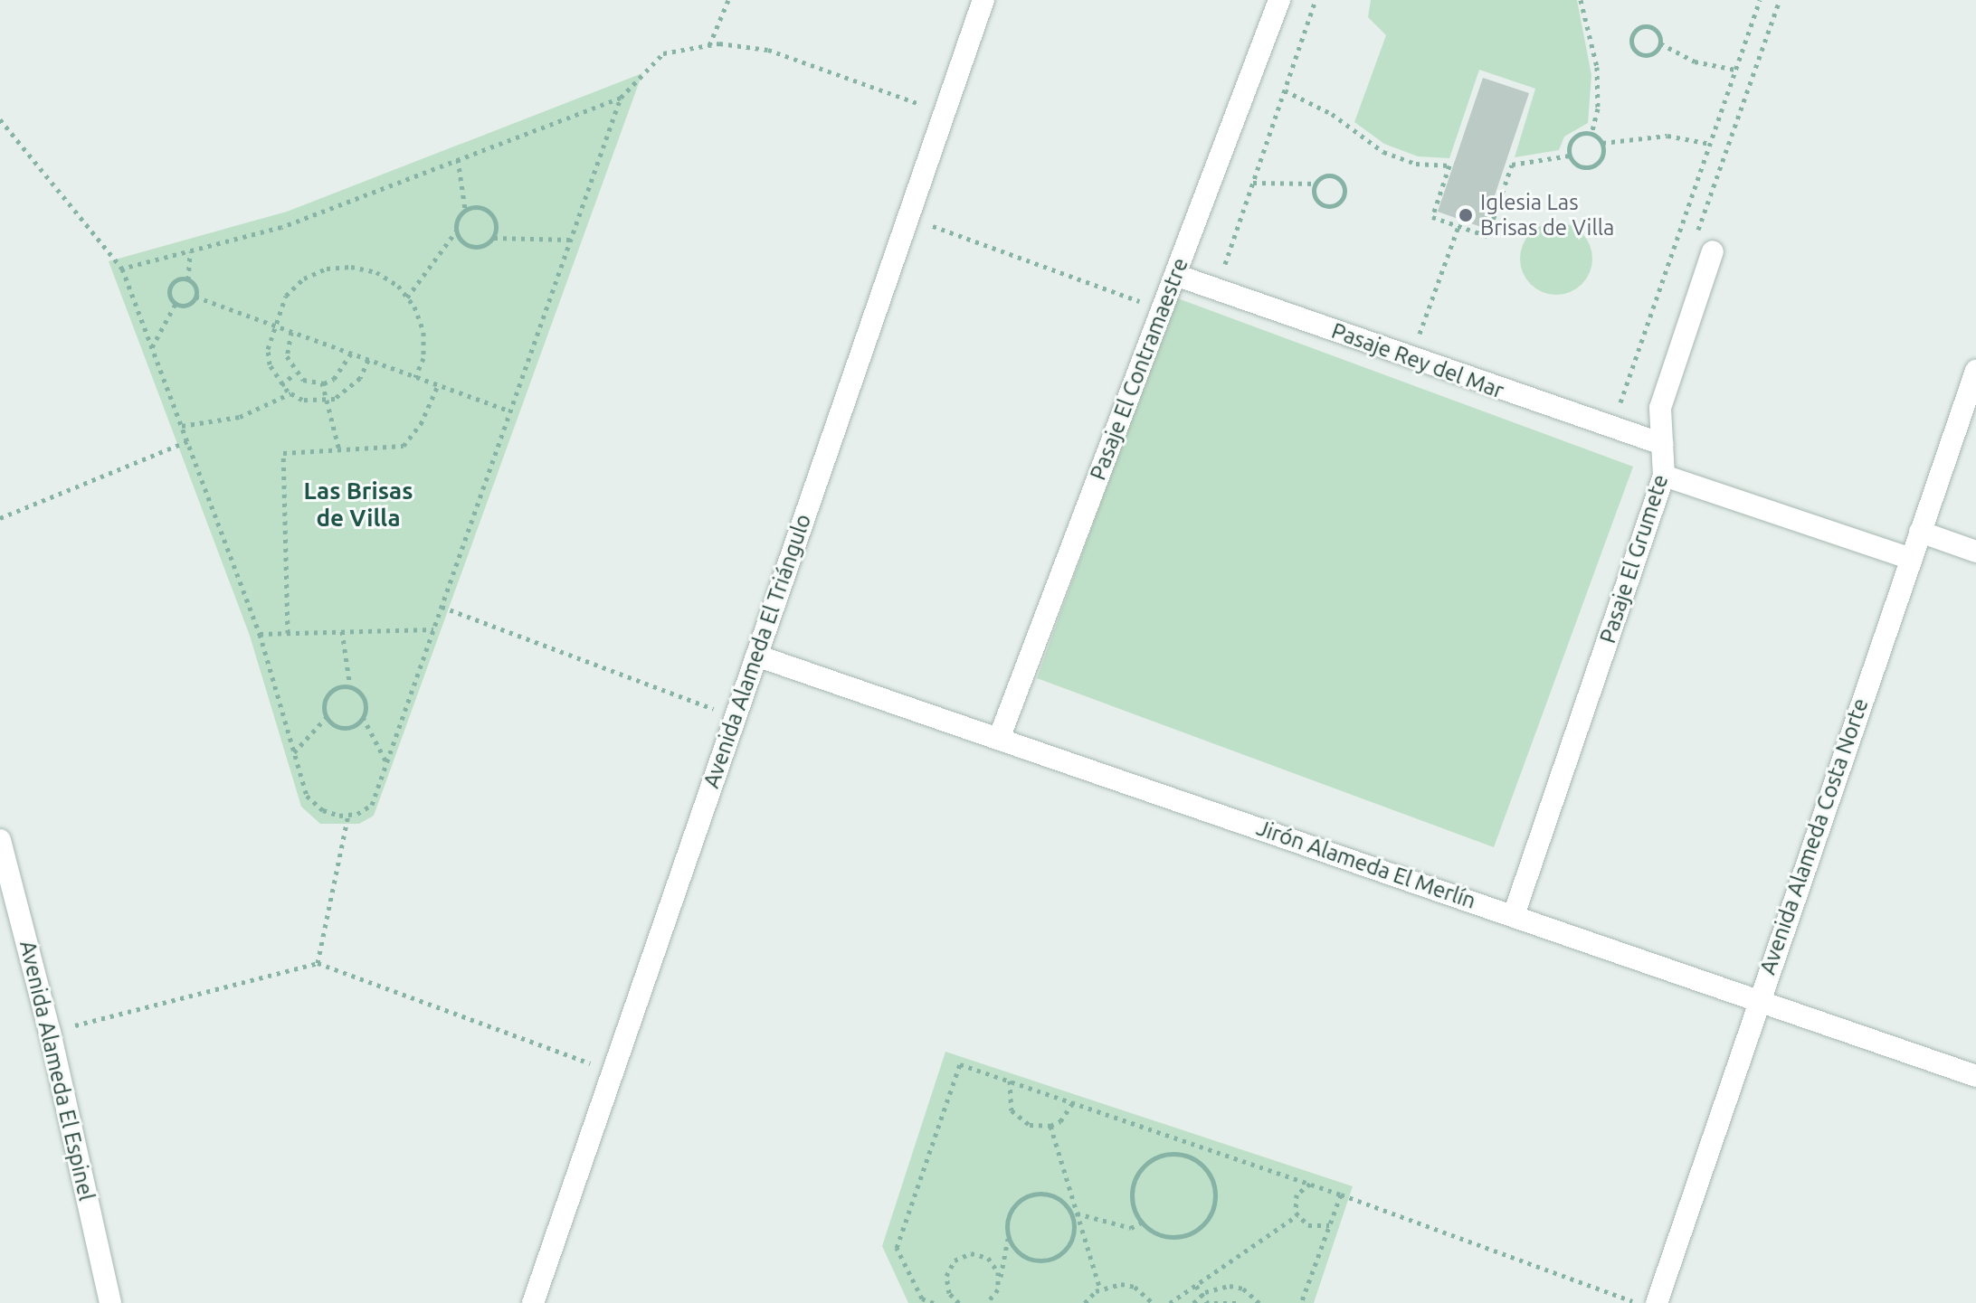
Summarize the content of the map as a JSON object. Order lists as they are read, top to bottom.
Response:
{
  "streets": {
    "street": [
      "Pasaje Rey del Mar",
      "Pasaje El Contramaestre",
      "Pasaje El Grumete",
      "Avenida Alameda El Triángulo",
      "Avenida Alameda Costa Norte",
      "Jirón Alameda El Merlín",
      "Avenida Alameda El Espinel"
    ]
  },
  "crossings": [
    ["Pasaje Rey del Mar", "Pasaje El Contramaestre"],
    ["Pasaje Rey del Mar", "Pasaje El Grumete"],
    ["Pasaje El Contramaestre", "Jirón Alameda El Merlín"],
    ["Pasaje El Grumete", "Jirón Alameda El Merlín"],
    ["Avenida Alameda El Triángulo", "Jirón Alameda El Merlín"],
    ["Avenida Alameda Costa Norte", "Jirón Alameda El Merlín"]
  ],
  "districts": ["Las Brisas de Villa"],
  "places": ["Iglesia Las Brisas de Villa"]
}
